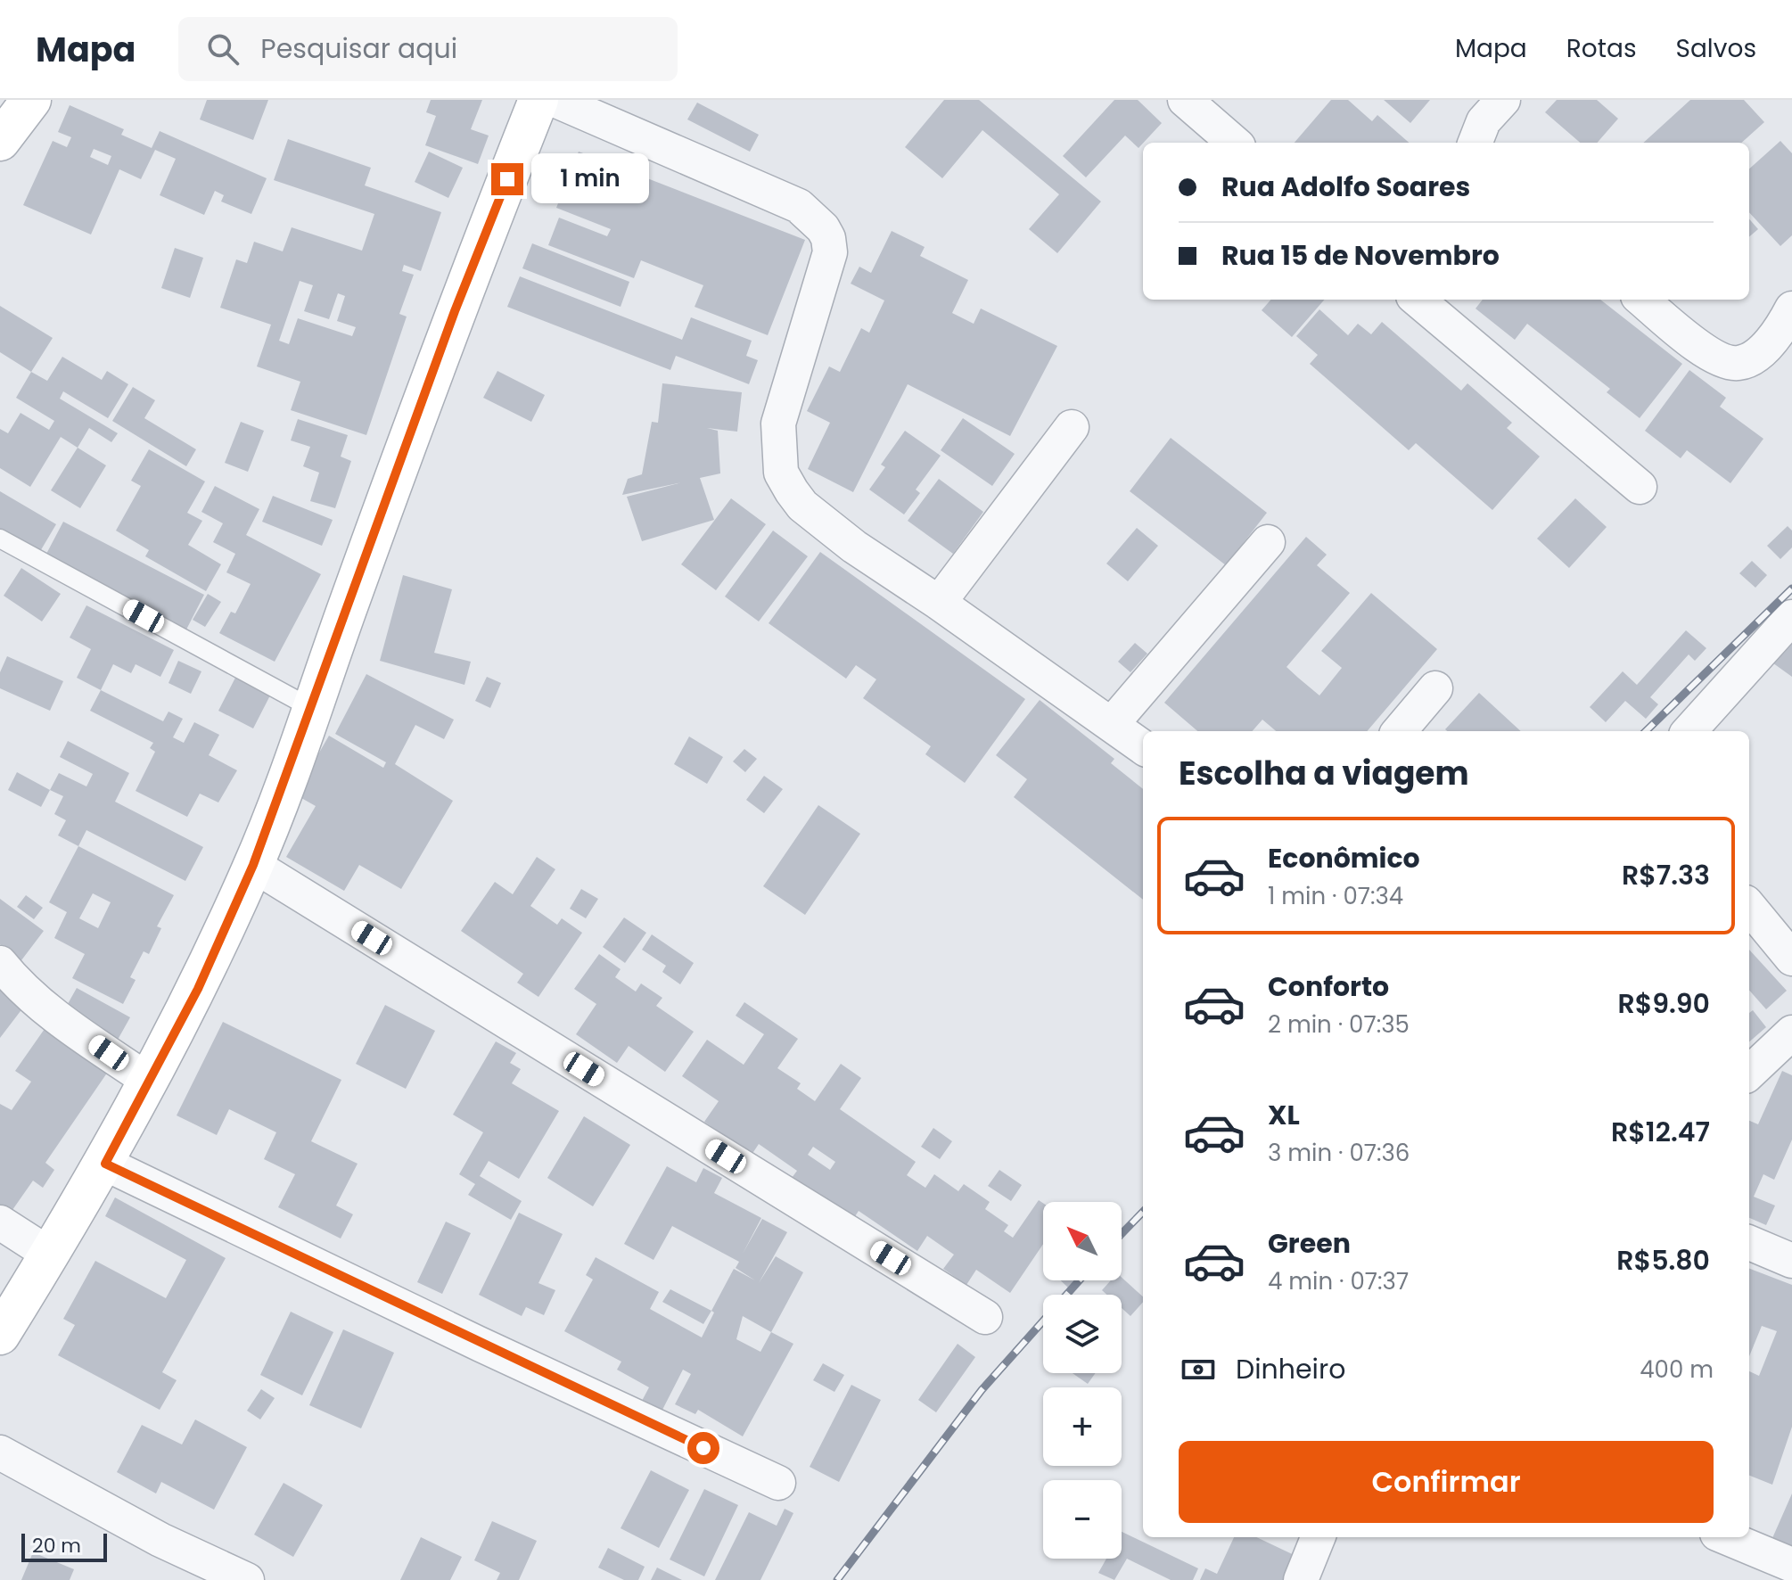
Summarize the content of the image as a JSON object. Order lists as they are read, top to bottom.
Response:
{
  "scale_bar": "20 m",
  "north": "top left",
  "page": {
    "header": "Mapa",
    "search": "Pesquisar aqui",
    "nav": ["Mapa", "Rotas", "Salvos"],
    "banner": ["Rua Adolfo Soares", "Rua 15 de Novembro"],
    "bubble": "1 min",
    "heading": "Escolha a viagem",
    "list": [
      {
        "name": "Econômico",
        "note": "1 min · 07:34",
        "value": "R$7.33"
      },
      {
        "name": "Conforto",
        "note": "2 min · 07:35",
        "value": "R$9.90"
      },
      {
        "name": "XL",
        "note": "3 min · 07:36",
        "value": "R$12.47"
      },
      {
        "name": "Green",
        "note": "4 min · 07:37",
        "value": "R$5.80"
      }
    ],
    "map_buttons": ["+", "−"],
    "pay": ["Dinheiro", "400 m"],
    "buttons": "Confirmar",
    "scale": "20 m"
  }
}
